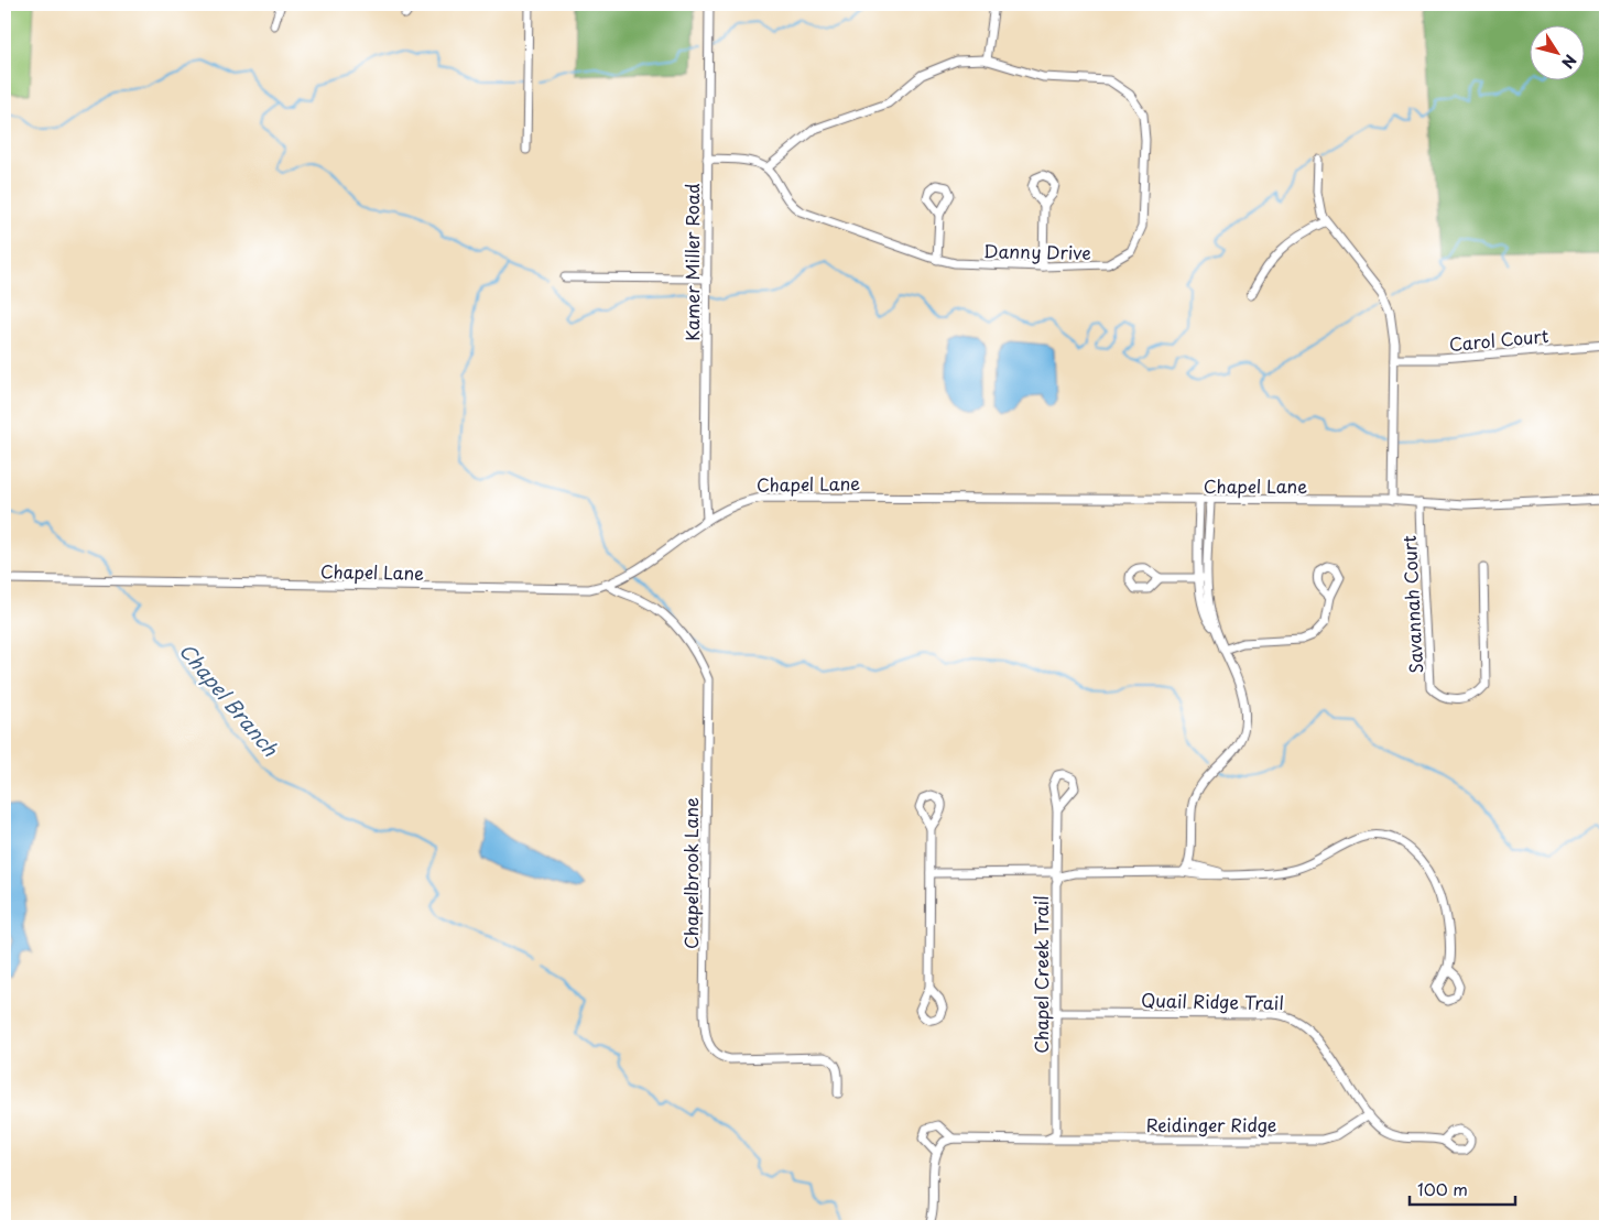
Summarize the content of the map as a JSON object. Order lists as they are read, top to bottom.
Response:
{
  "streets": {
    "street": [
      "Danny Drive",
      "Kamer Miller Road",
      "Carol Court",
      "Chapel Lane",
      "Savannah Court",
      "Chapelbrook Lane",
      "Chapel Creek Trail",
      "Quail Ridge Trail",
      "Reidinger Ridge"
    ]
  },
  "crossings": [
    ["Kamer Miller Road", "Chapel Lane"],
    ["Chapel Lane", "Savannah Court"],
    ["Chapel Lane", "Chapelbrook Lane"],
    ["Chapel Creek Trail", "Quail Ridge Trail"],
    ["Chapel Creek Trail", "Reidinger Ridge"],
    ["Quail Ridge Trail", "Reidinger Ridge"]
  ],
  "water": ["Chapel Branch"],
  "scale_bar": "100 m",
  "north": "bottom right"
}
